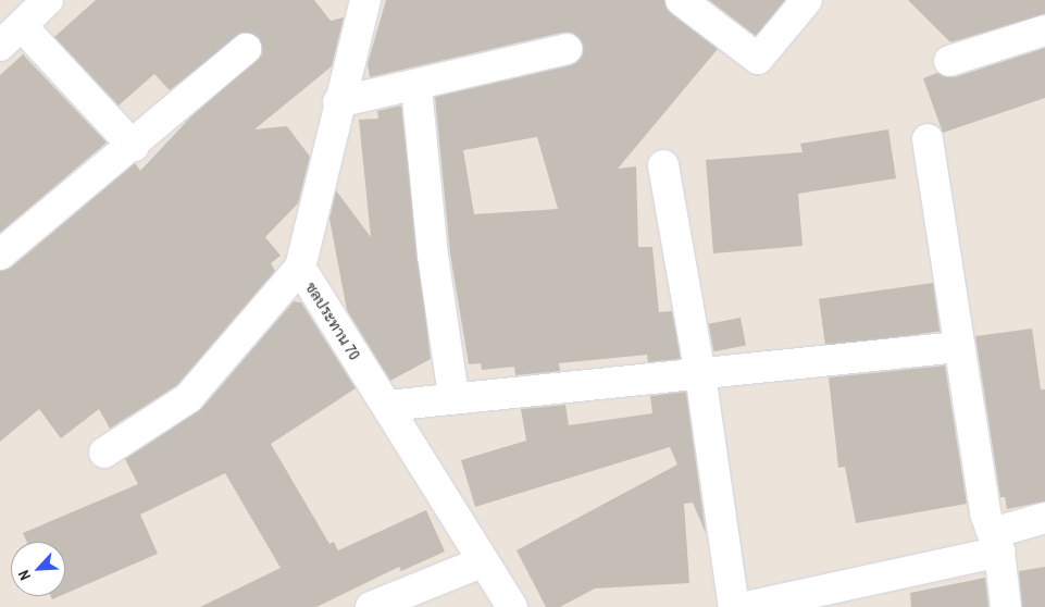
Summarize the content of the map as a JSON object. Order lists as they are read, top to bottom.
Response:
{
  "streets": {
    "street": ["ชลประทาน 70"]
  },
  "north": "bottom left"
}
